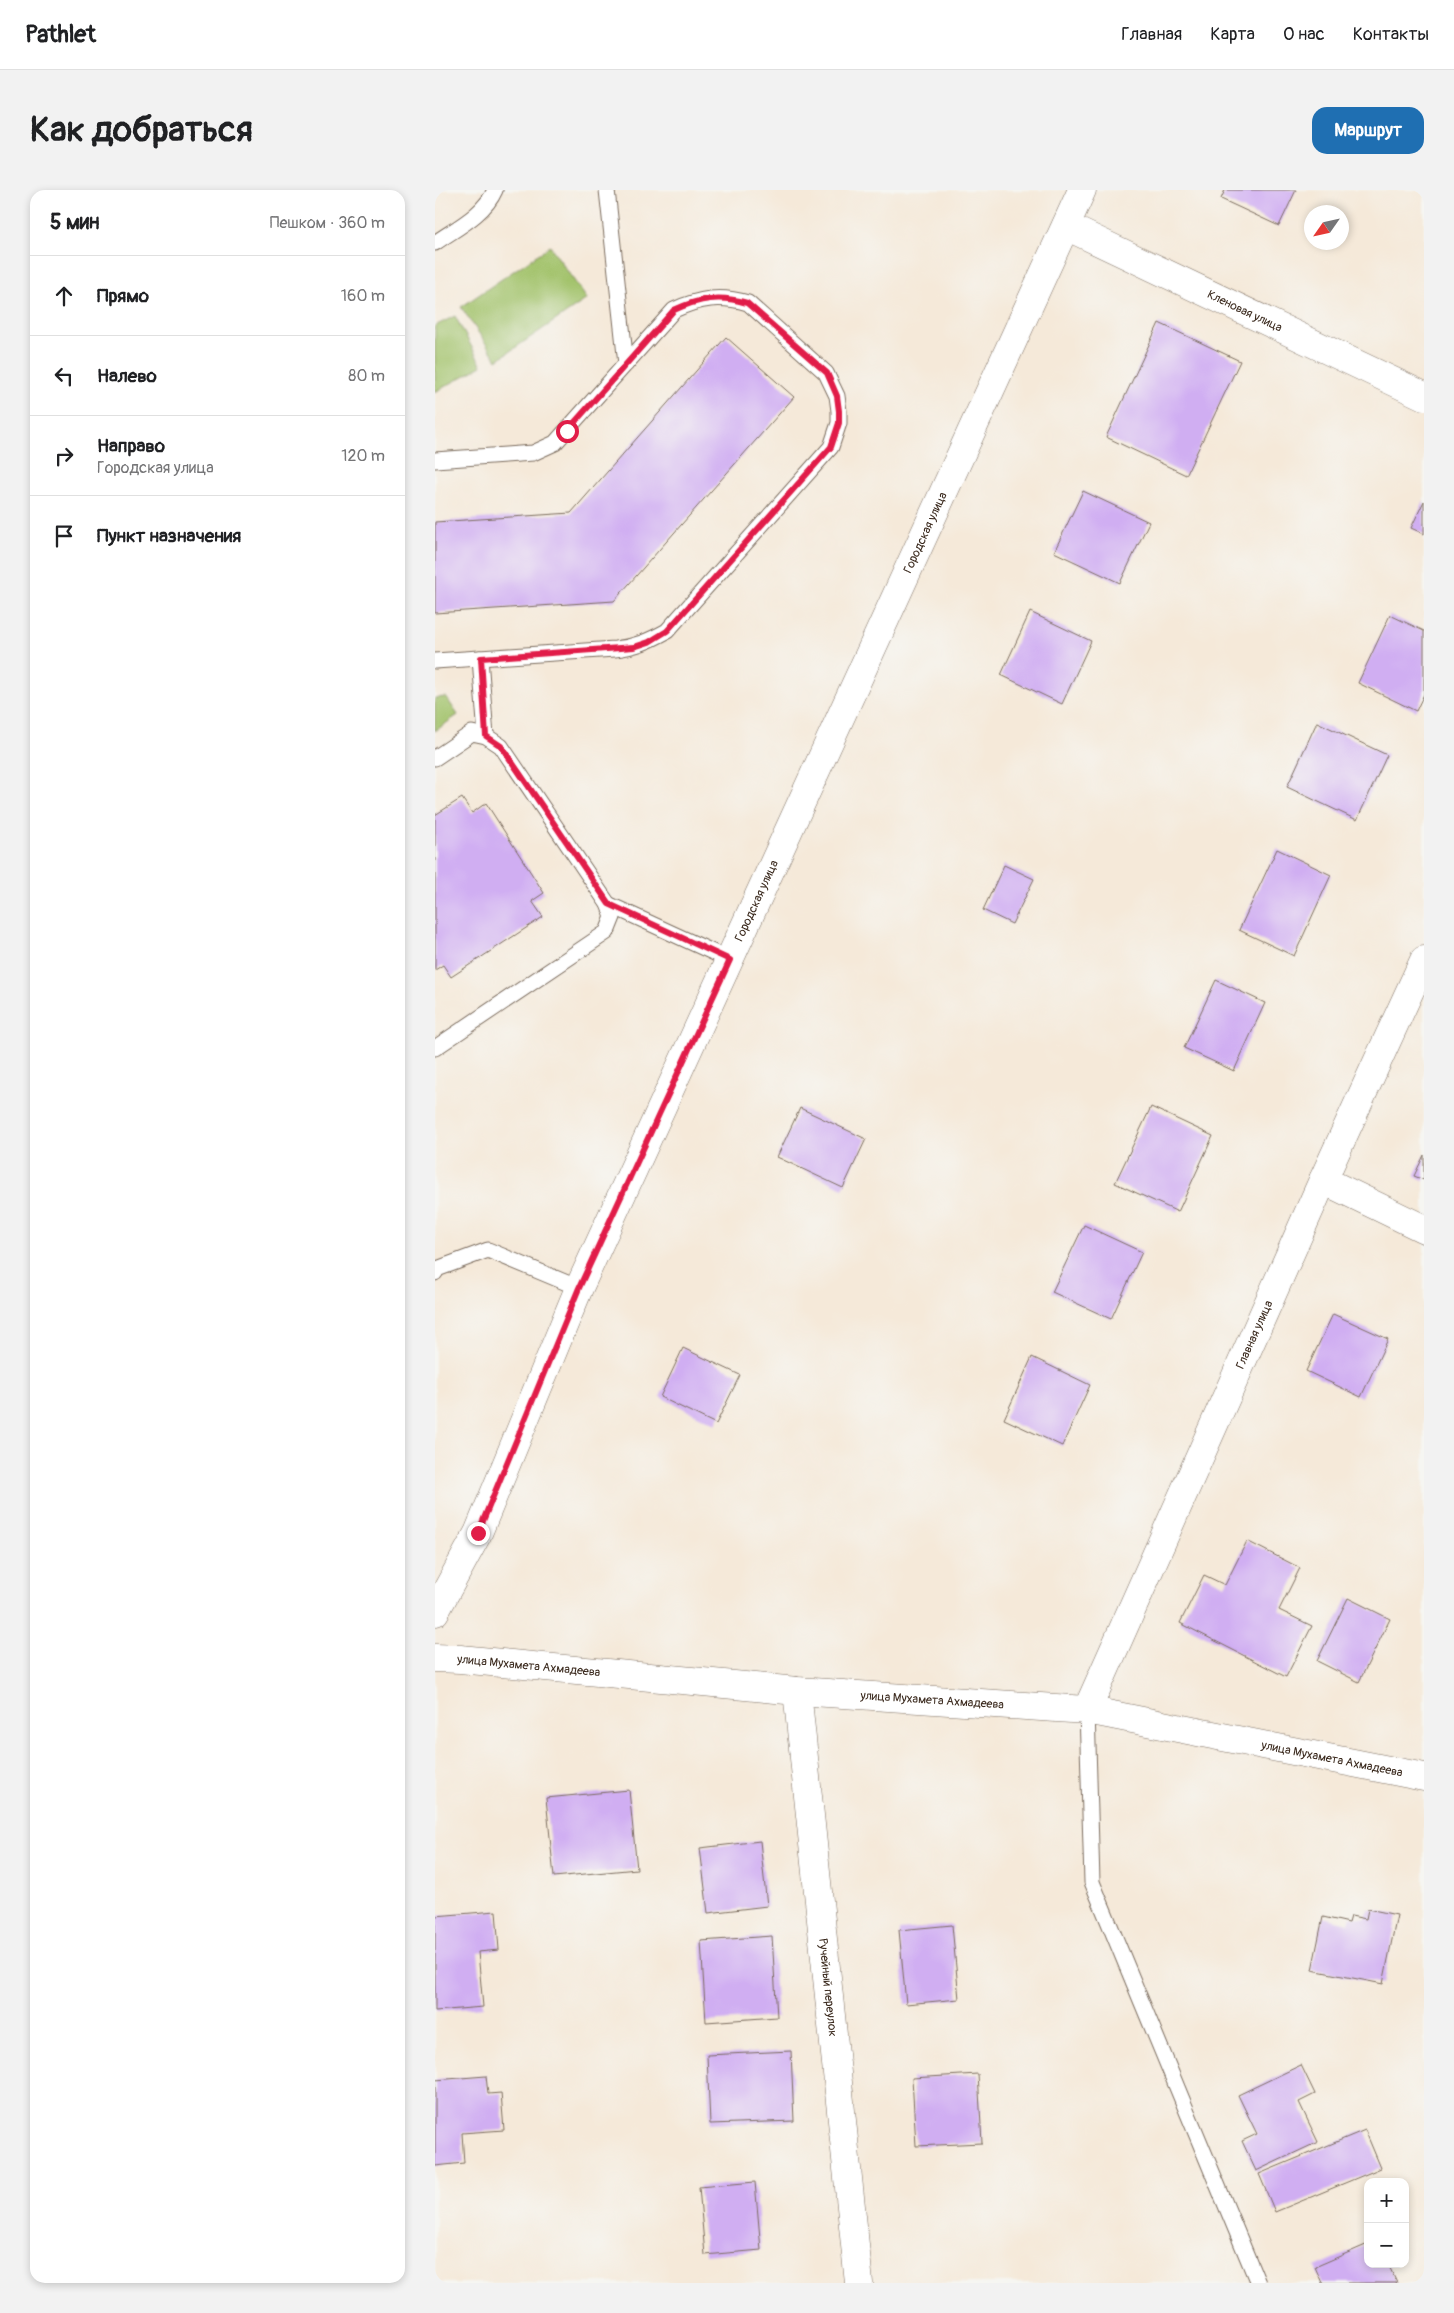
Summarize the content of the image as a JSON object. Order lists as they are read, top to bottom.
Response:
{
  "streets": {
    "street": [
      "Кленовая улица",
      "Городская улица",
      "Главная улица",
      "улица Мухамета Ахмадеева",
      "Ручейный переулок"
    ]
  },
  "crossings": [
    ["Кленовая улица", "Городская улица"],
    ["Главная улица", "улица Мухамета Ахмадеева"],
    ["улица Мухамета Ахмадеева", "Ручейный переулок"]
  ],
  "north": "bottom left",
  "page": {
    "header": "Pathlet",
    "nav": [
      "Главная",
      "Карта",
      "О нас",
      "Контакты"
    ],
    "buttons": "Маршрут",
    "title": "Как добраться",
    "heading": ["5 мин", "Пешком · 360 m"],
    "list": [
      ["Прямо", "160 m"],
      ["Налево", "80 m"],
      ["Направо", "Городская улица", "120 m"],
      "Пункт назначения"
    ],
    "map_buttons": ["+", "−"]
  }
}
